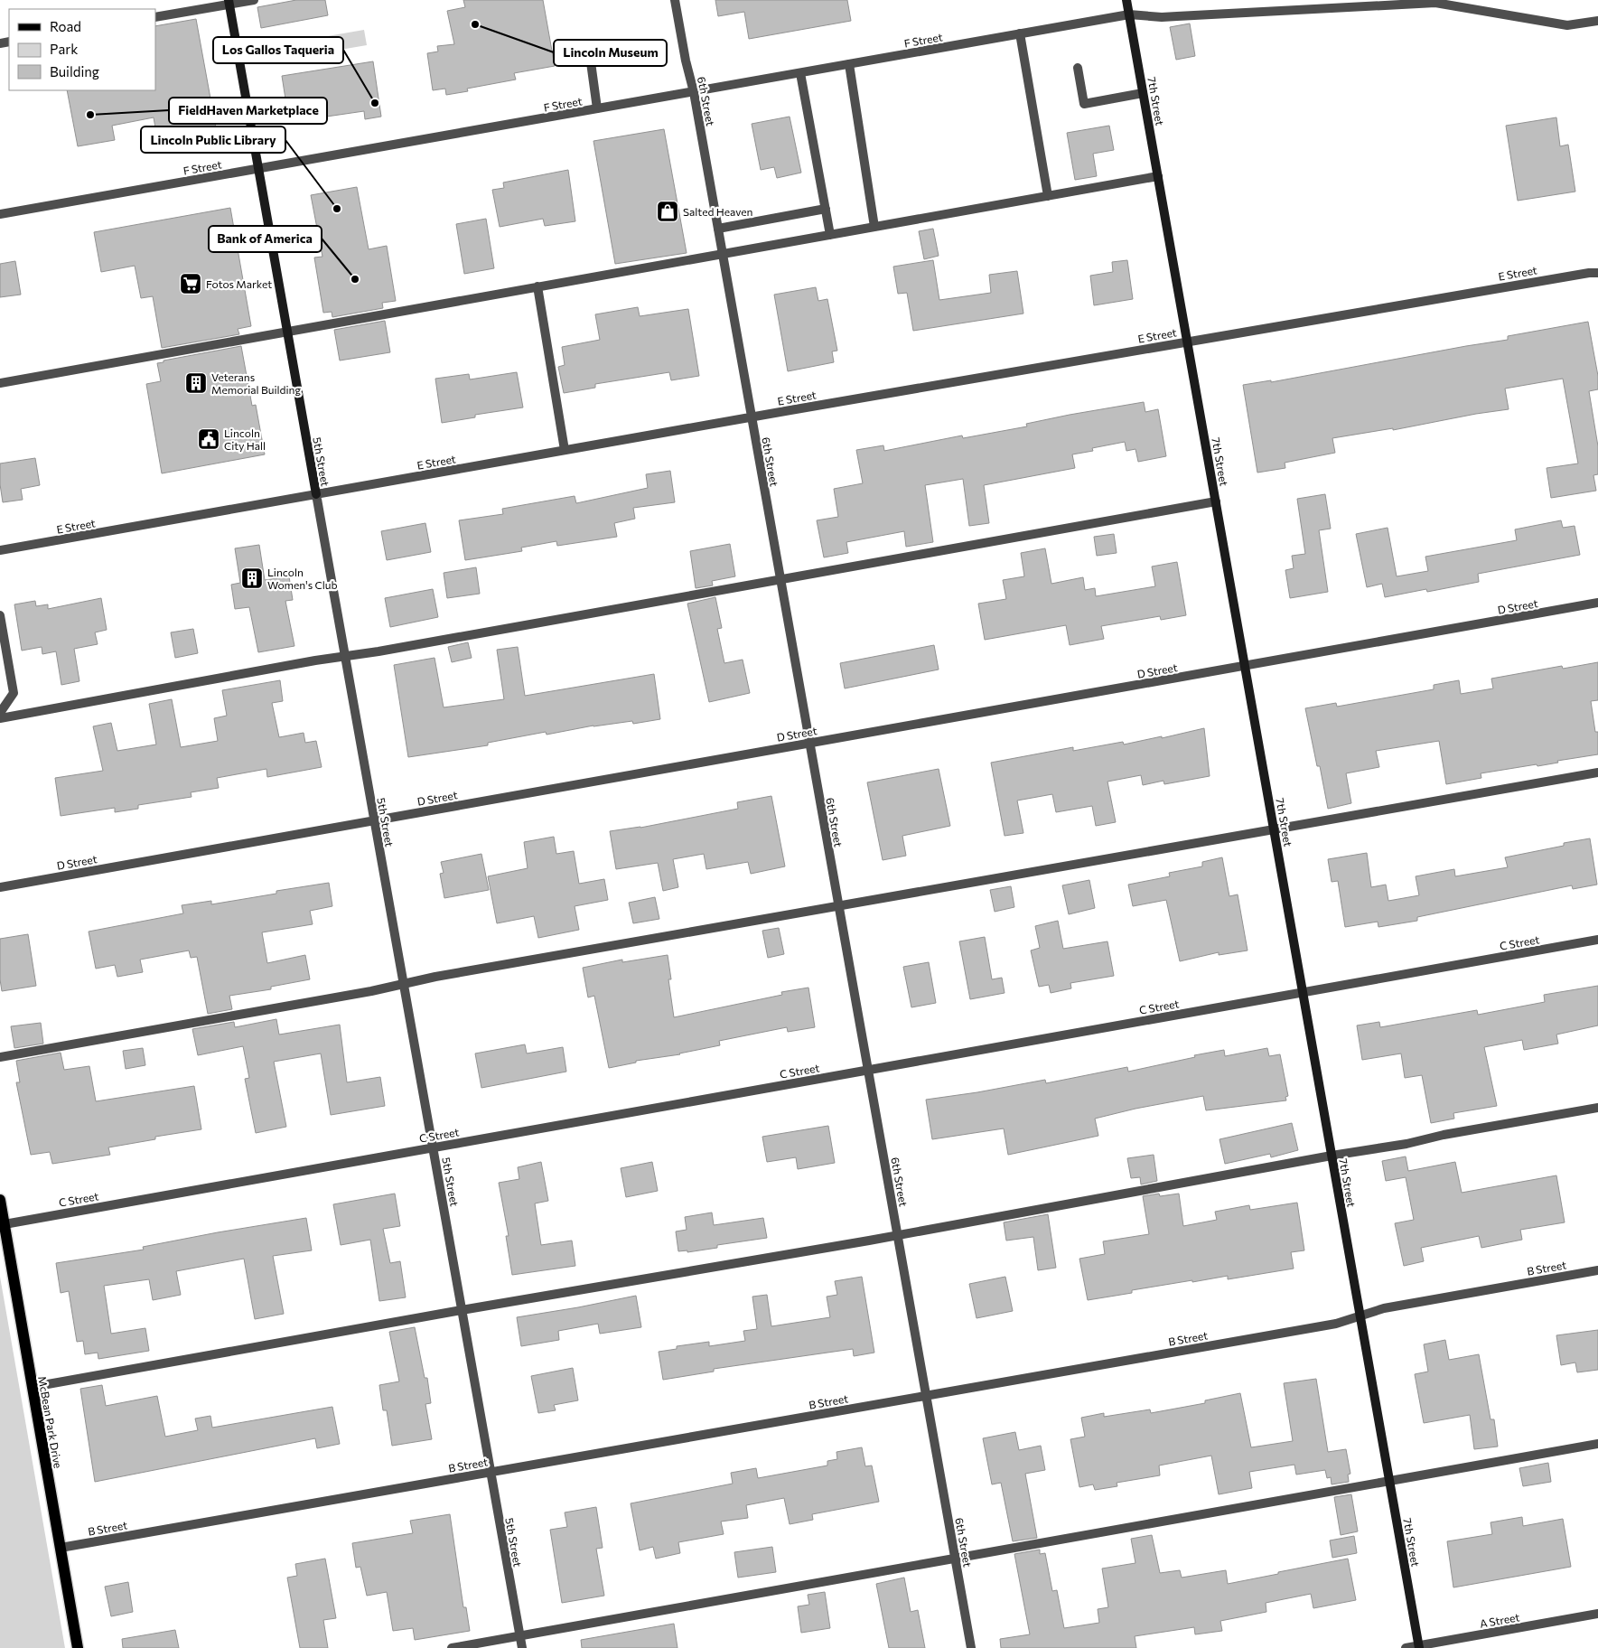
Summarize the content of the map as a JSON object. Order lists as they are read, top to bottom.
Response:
{
  "streets": {
    "main road": ["McBean Park Drive"],
    "street": [
      "F Street",
      "6th Street",
      "7th Street",
      "E Street",
      "5th Street",
      "D Street",
      "C Street",
      "B Street",
      "A Street"
    ]
  },
  "crossings": [
    ["F Street", "6th Street"],
    ["F Street", "7th Street"],
    ["F Street", "5th Street"],
    ["6th Street", "E Street"],
    ["6th Street", "D Street"],
    ["6th Street", "C Street"],
    ["6th Street", "B Street"],
    ["7th Street", "E Street"],
    ["7th Street", "D Street"],
    ["7th Street", "C Street"],
    ["7th Street", "B Street"],
    ["7th Street", "A Street"],
    ["E Street", "5th Street"],
    ["5th Street", "D Street"],
    ["5th Street", "C Street"],
    ["5th Street", "B Street"],
    ["C Street", "McBean Park Drive"],
    ["B Street", "McBean Park Drive"]
  ],
  "places": {
    "other": [
      "Lincoln Museum",
      "Los Gallos Taqueria",
      "FieldHaven Marketplace",
      "Lincoln Public Library",
      "Bank of America"
    ],
    "shop": ["Salted Heaven"],
    "supermarket": ["Fotos Market"],
    "building": ["Veterans Memorial Building", "Lincoln Women's Club"],
    "public building": ["Lincoln City Hall"]
  },
  "legend": ["Road", "Park", "Building"]
}
